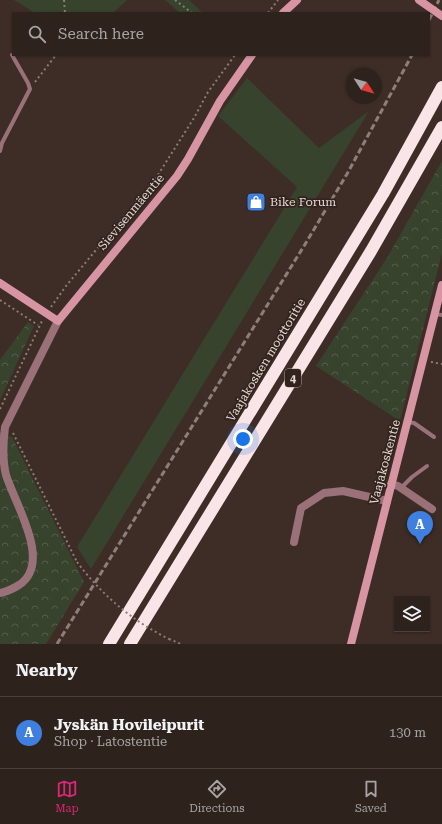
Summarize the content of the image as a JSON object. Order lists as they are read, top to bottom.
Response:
{
  "streets": {
    "highway": ["Vaajakosken moottoritie", "4"],
    "street": ["Sievisenmäentie", "Vaajakoskentie"]
  },
  "places": {
    "shop": ["Bike Forum"]
  },
  "north": "bottom right",
  "page": {
    "search": "Search here",
    "pins": "A",
    "heading": "Nearby",
    "list": [
      {
        "mark": "A",
        "name": "Jyskän Hovileipurit",
        "note": "Shop · Latostentie",
        "value": "130 m"
      }
    ],
    "nav": ["Map", "Directions", "Saved"]
  }
}
